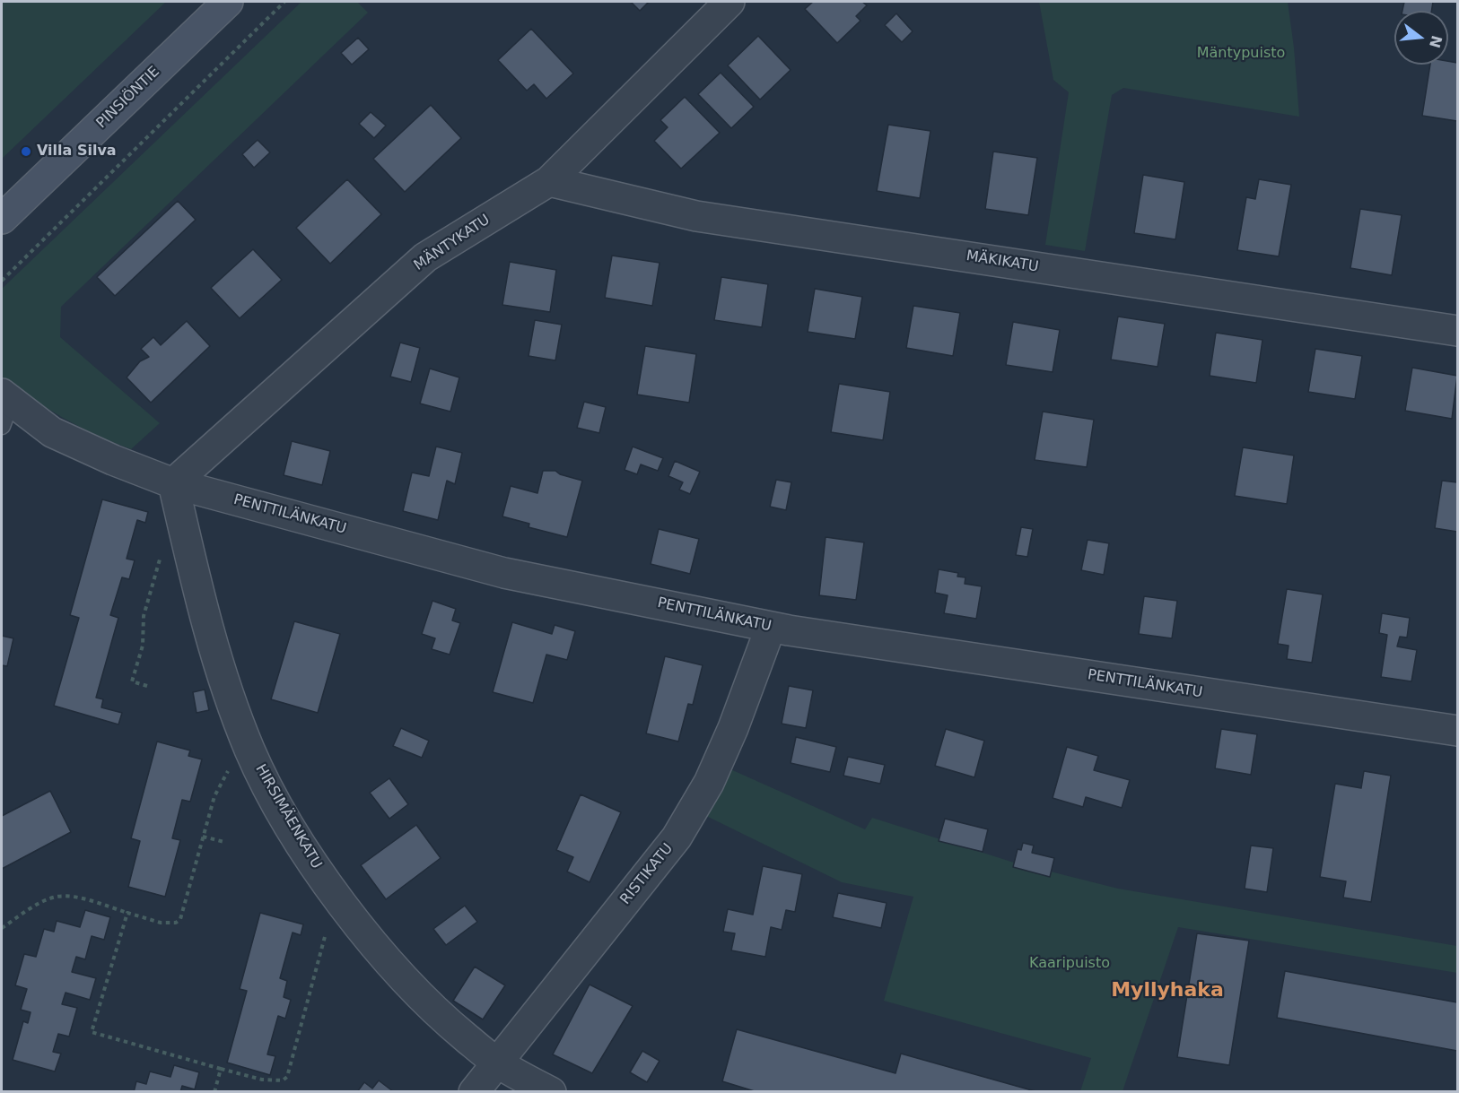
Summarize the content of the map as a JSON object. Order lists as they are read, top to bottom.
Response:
{
  "streets": {
    "main road": ["PINSIÖNTIE"],
    "street": [
      "MÄNTYKATU",
      "MÄKIKATU",
      "PENTTILÄNKATU",
      "HIRSIMÄENKATU",
      "RISTIKATU"
    ]
  },
  "crossings": [
    ["MÄNTYKATU", "MÄKIKATU"],
    ["MÄNTYKATU", "PENTTILÄNKATU"],
    ["MÄNTYKATU", "HIRSIMÄENKATU"],
    ["PENTTILÄNKATU", "HIRSIMÄENKATU"],
    ["PENTTILÄNKATU", "RISTIKATU"],
    ["HIRSIMÄENKATU", "RISTIKATU"]
  ],
  "districts": ["Myllyhaka"],
  "parks": ["Mäntypuisto", "Kaaripuisto"],
  "places": ["Villa Silva"],
  "north": "right"
}
